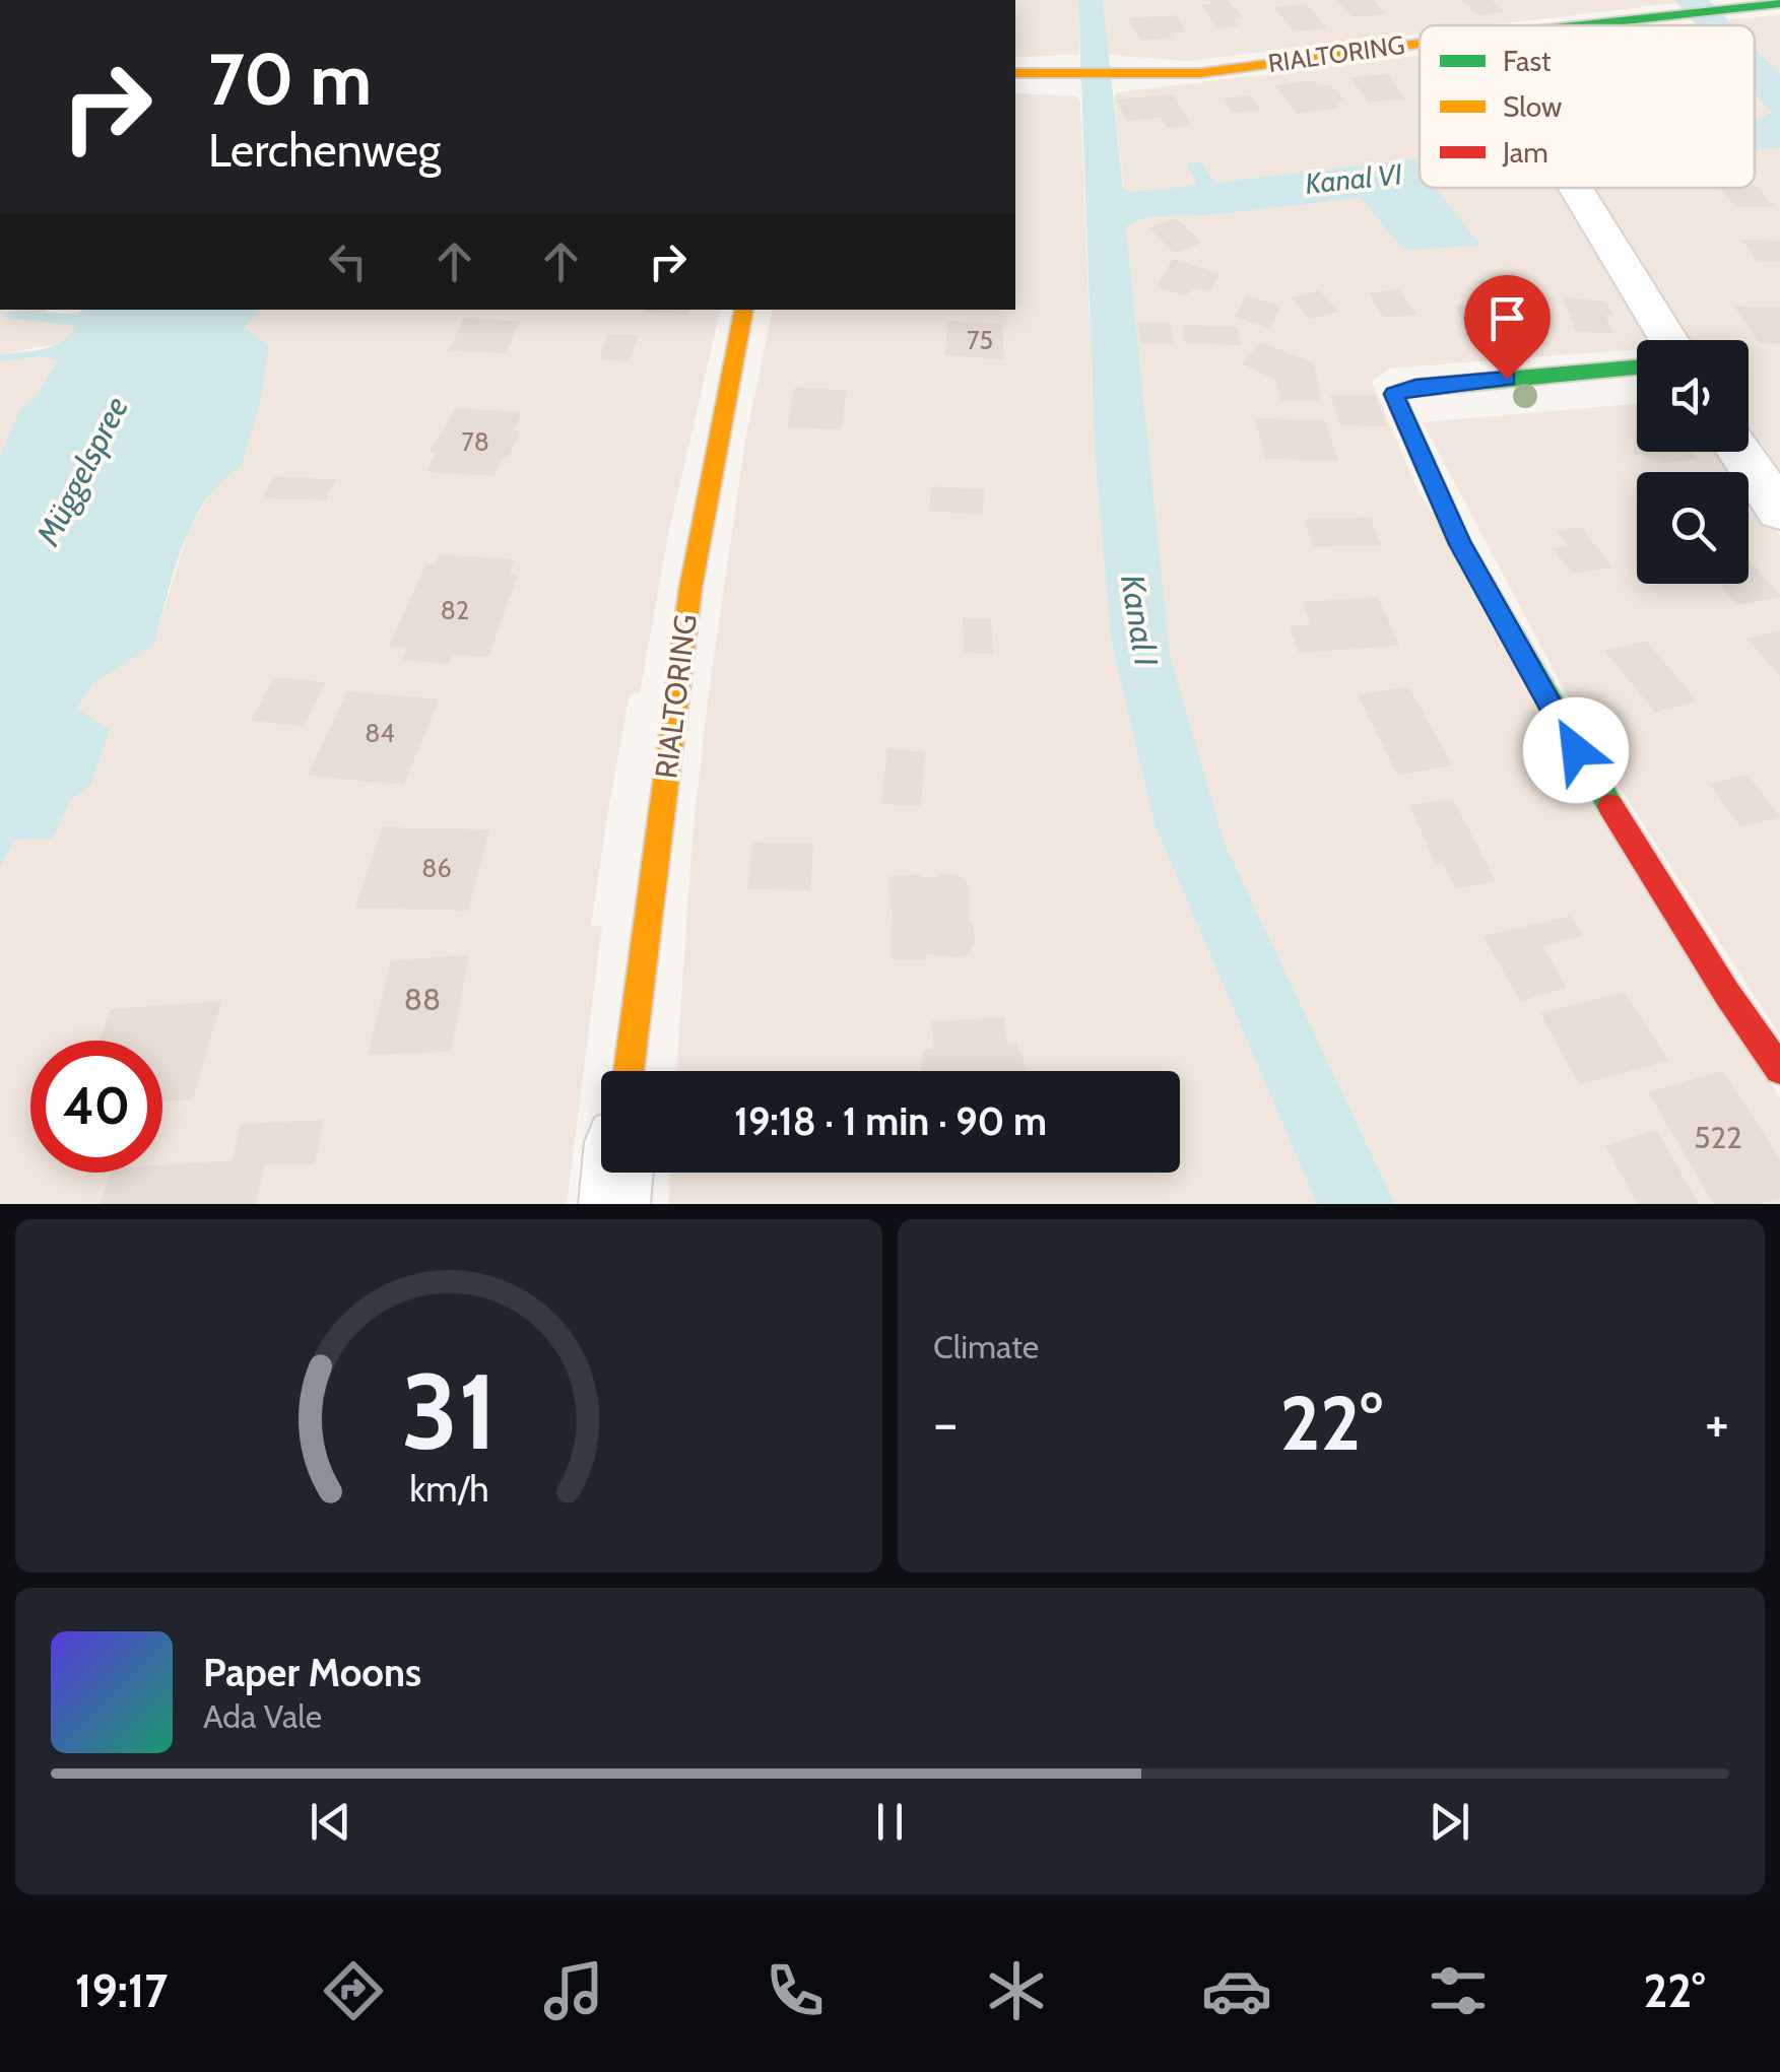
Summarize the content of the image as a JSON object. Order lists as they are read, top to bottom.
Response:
{
  "streets": {
    "street": ["RIALTORING"]
  },
  "water": ["Kanal VI", "Müggelspree", "Kanal I"],
  "house_numbers": [
    "75",
    "78",
    "82",
    "84",
    "86",
    "88",
    "522"
  ],
  "legend": ["Fast", "Slow", "Jam"],
  "page": {
    "turn": ["70 m", "Lerchenweg"],
    "limit": "40",
    "trip": "19:18 · 1 min · 90 m",
    "tile": "Climate",
    "heat": ["−", "22°", "+"],
    "song": ["Paper Moons", "Ada Vale"],
    "tabs": ["19:17", "22°"],
    "gauge": ["31", "km/h"]
  }
}
